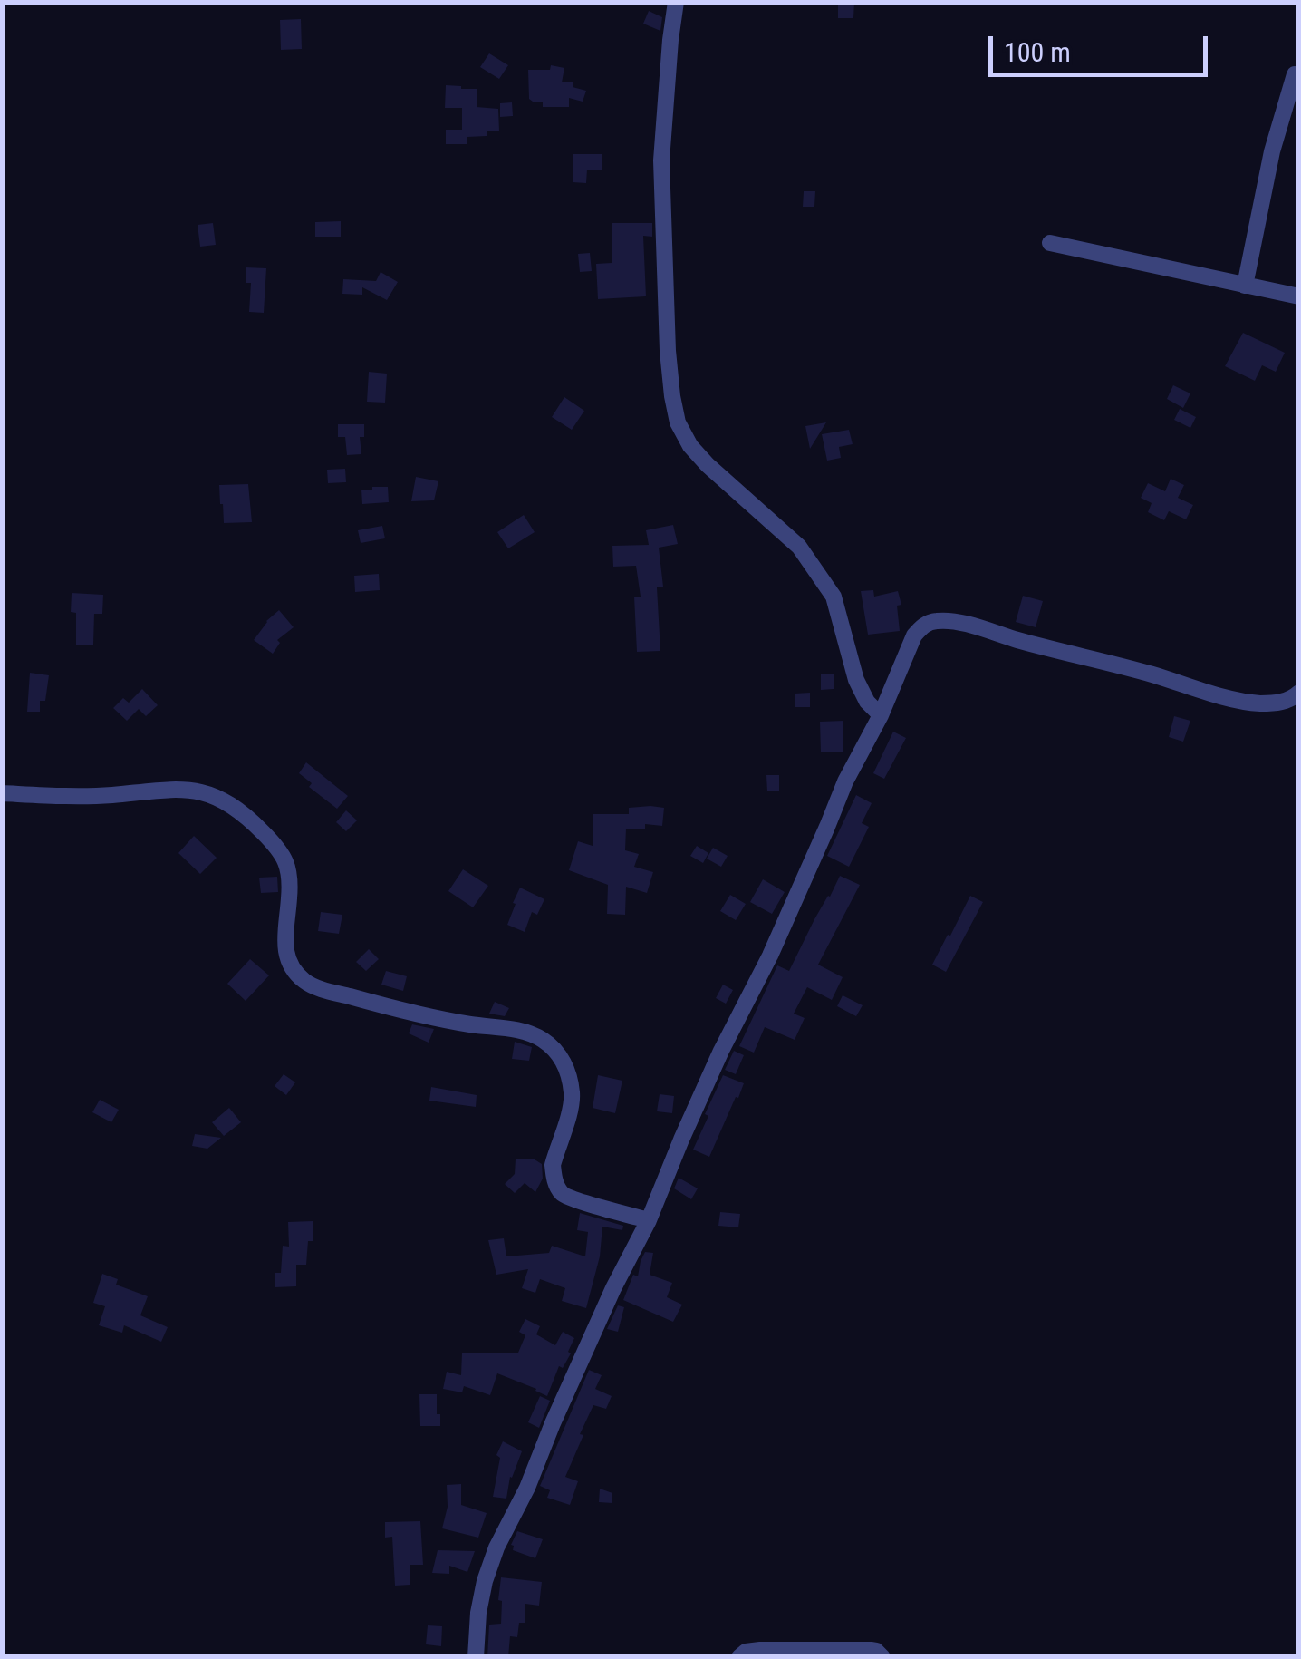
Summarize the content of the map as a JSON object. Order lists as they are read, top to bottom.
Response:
{
  "scale_bar": "100 m"
}
